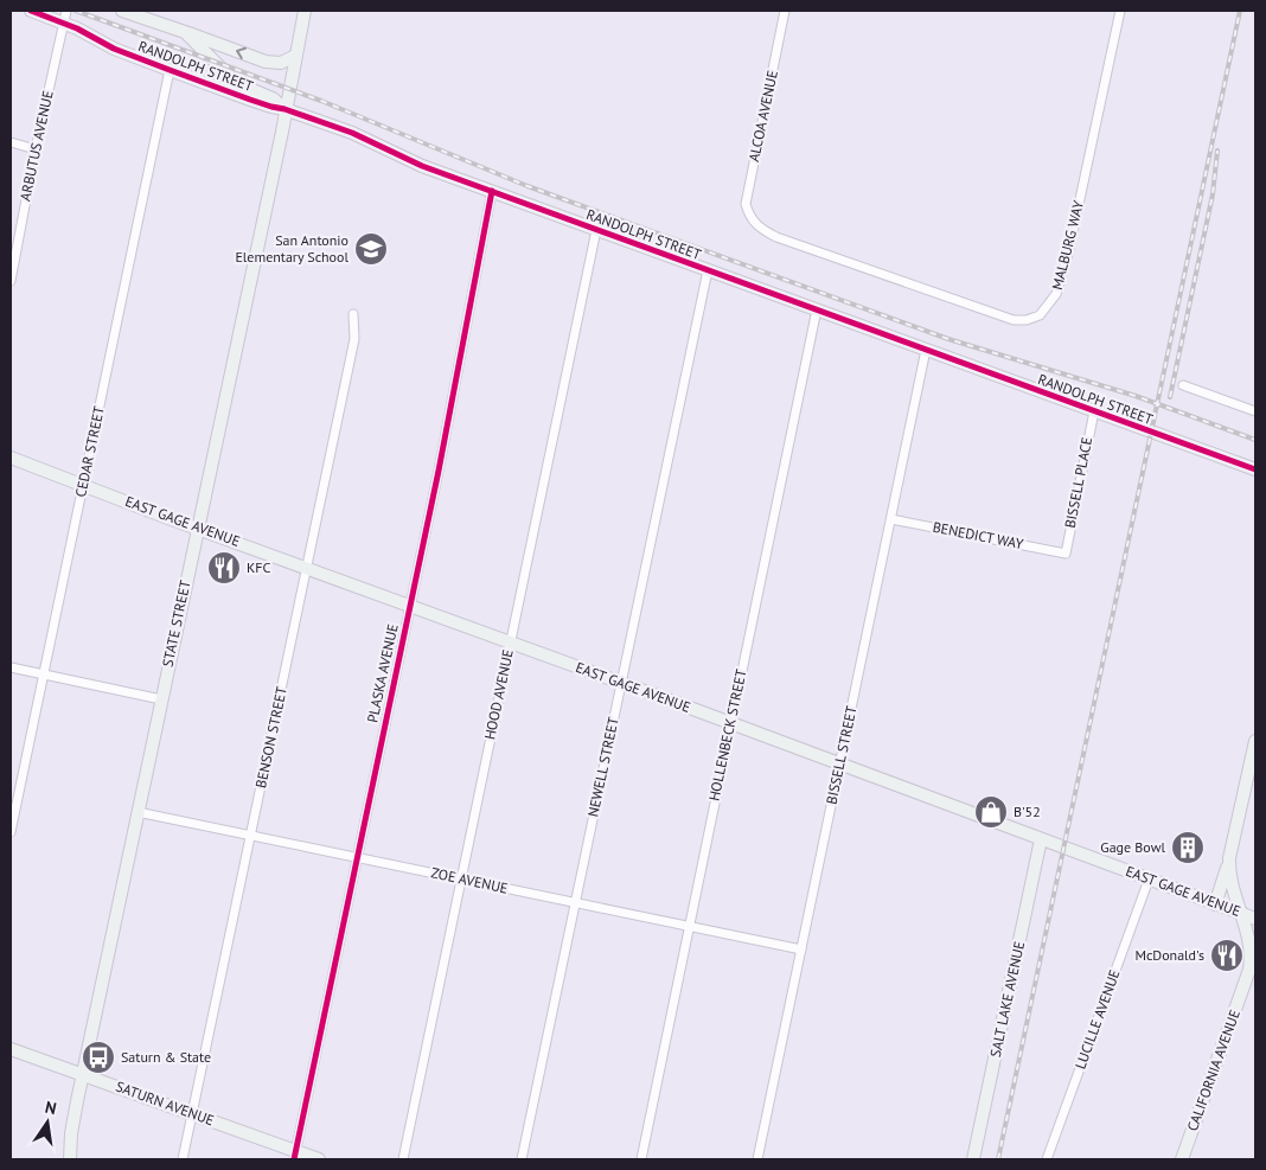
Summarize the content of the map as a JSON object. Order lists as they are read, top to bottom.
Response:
{
  "streets": {
    "street": [
      "RANDOLPH STREET",
      "ALCOA AVENUE",
      "ARBUTUS AVENUE",
      "MALBURG WAY",
      "CEDAR STREET",
      "BISSELL PLACE",
      "EAST GAGE AVENUE",
      "BENEDICT WAY",
      "STATE STREET",
      "PLASKA AVENUE",
      "HOOD AVENUE",
      "HOLLENBECK STREET",
      "BENSON STREET",
      "BISSELL STREET",
      "NEWELL STREET",
      "ZOE AVENUE",
      "SALT LAKE AVENUE",
      "LUCILLE AVENUE",
      "CALIFORNIA AVENUE",
      "SATURN AVENUE"
    ]
  },
  "crossings": [
    ["RANDOLPH STREET", "ARBUTUS AVENUE"],
    ["RANDOLPH STREET", "CEDAR STREET"],
    ["RANDOLPH STREET", "BISSELL PLACE"],
    ["RANDOLPH STREET", "STATE STREET"],
    ["RANDOLPH STREET", "PLASKA AVENUE"],
    ["RANDOLPH STREET", "HOOD AVENUE"],
    ["RANDOLPH STREET", "HOLLENBECK STREET"],
    ["RANDOLPH STREET", "BISSELL STREET"],
    ["RANDOLPH STREET", "NEWELL STREET"],
    ["ALCOA AVENUE", "MALBURG WAY"],
    ["CEDAR STREET", "EAST GAGE AVENUE"],
    ["BISSELL PLACE", "BENEDICT WAY"],
    ["EAST GAGE AVENUE", "STATE STREET"],
    ["EAST GAGE AVENUE", "PLASKA AVENUE"],
    ["EAST GAGE AVENUE", "HOOD AVENUE"],
    ["EAST GAGE AVENUE", "HOLLENBECK STREET"],
    ["EAST GAGE AVENUE", "BENSON STREET"],
    ["EAST GAGE AVENUE", "BISSELL STREET"],
    ["EAST GAGE AVENUE", "NEWELL STREET"],
    ["EAST GAGE AVENUE", "SALT LAKE AVENUE"],
    ["EAST GAGE AVENUE", "LUCILLE AVENUE"],
    ["EAST GAGE AVENUE", "CALIFORNIA AVENUE"],
    ["BENEDICT WAY", "BISSELL STREET"],
    ["STATE STREET", "ZOE AVENUE"],
    ["STATE STREET", "SATURN AVENUE"],
    ["PLASKA AVENUE", "ZOE AVENUE"],
    ["PLASKA AVENUE", "SATURN AVENUE"],
    ["HOOD AVENUE", "ZOE AVENUE"],
    ["HOLLENBECK STREET", "ZOE AVENUE"],
    ["BENSON STREET", "ZOE AVENUE"],
    ["BENSON STREET", "SATURN AVENUE"],
    ["BISSELL STREET", "ZOE AVENUE"],
    ["NEWELL STREET", "ZOE AVENUE"]
  ],
  "places": {
    "school or university": ["San Antonio Elementary School"],
    "restaurant": ["KFC", "McDonald's"],
    "shop": ["B'52"],
    "building": ["Gage Bowl"],
    "bus stop": ["Saturn & State"]
  },
  "north": "top"
}
